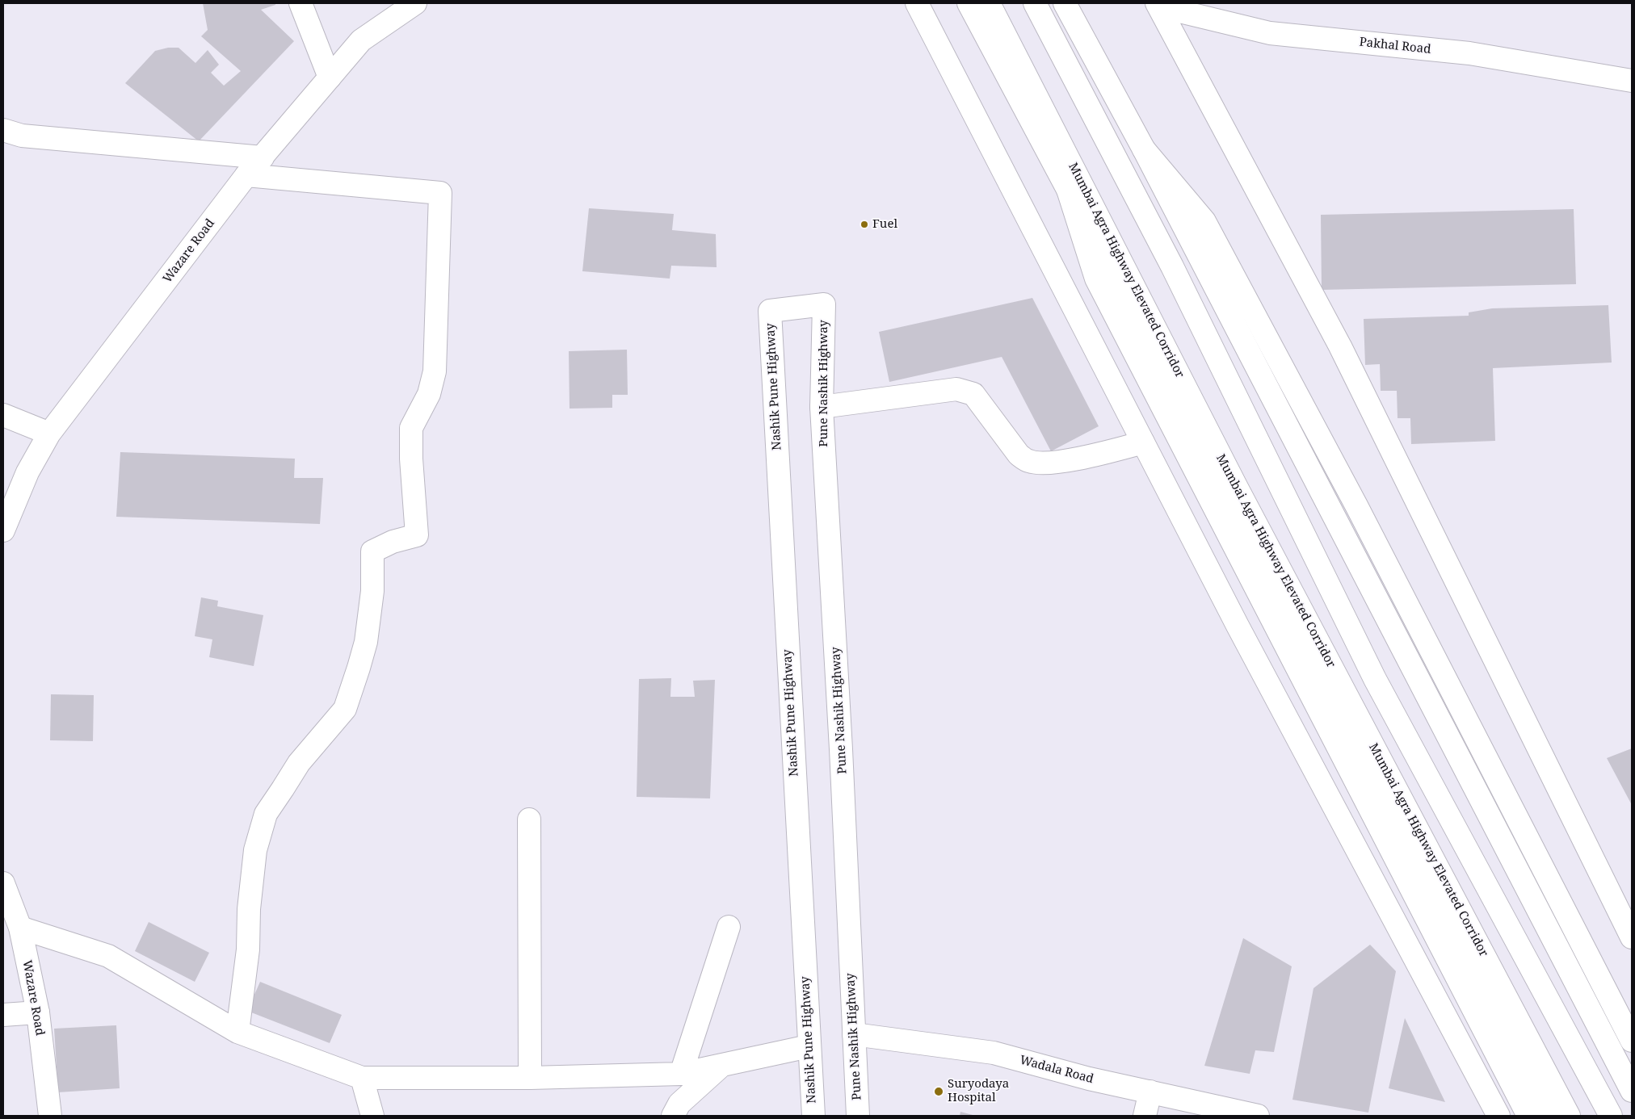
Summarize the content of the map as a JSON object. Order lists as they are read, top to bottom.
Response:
{
  "streets": {
    "main road": [
      "Pakhal Road",
      "Wazare Road",
      "Mumbai Agra Highway Elevated Corridor",
      "Pune Nashik Highway",
      "Nashik Pune Highway",
      "Wadala Road"
    ]
  },
  "crossings": [
    ["Pune Nashik Highway", "Nashik Pune Highway"],
    ["Pune Nashik Highway", "Wadala Road"]
  ],
  "places": ["Fuel", "Suryodaya Hospital"]
}
